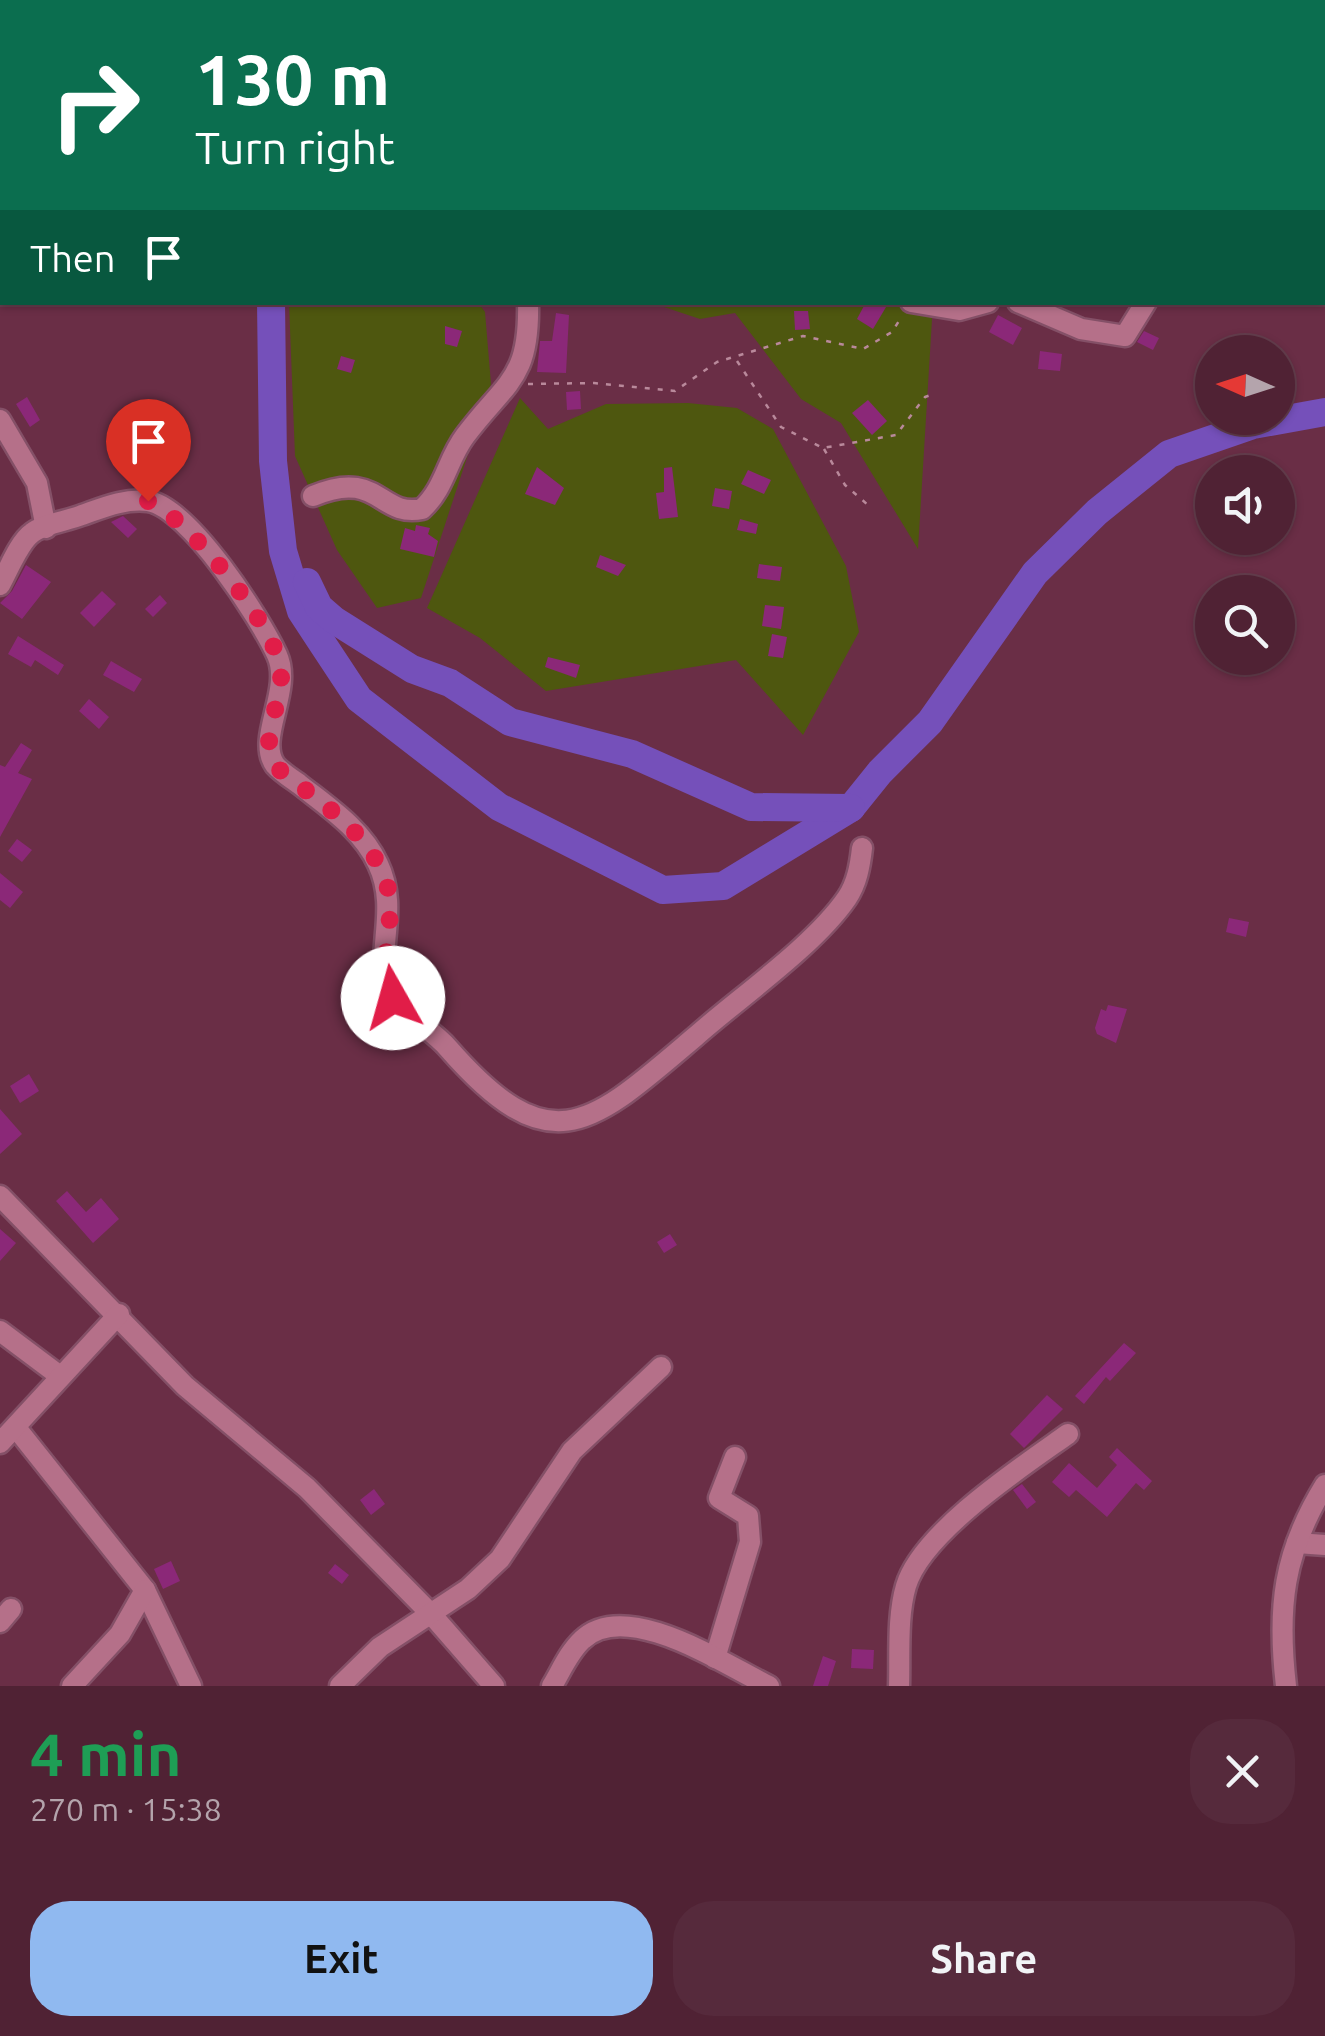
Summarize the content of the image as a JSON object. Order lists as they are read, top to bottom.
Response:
{
  "north": "left",
  "page": {
    "turn": ["130 m", "Turn right"],
    "then": "Then",
    "heading": ["4 min", "270 m · 15:38"],
    "buttons": ["Exit", "Share"]
  }
}
